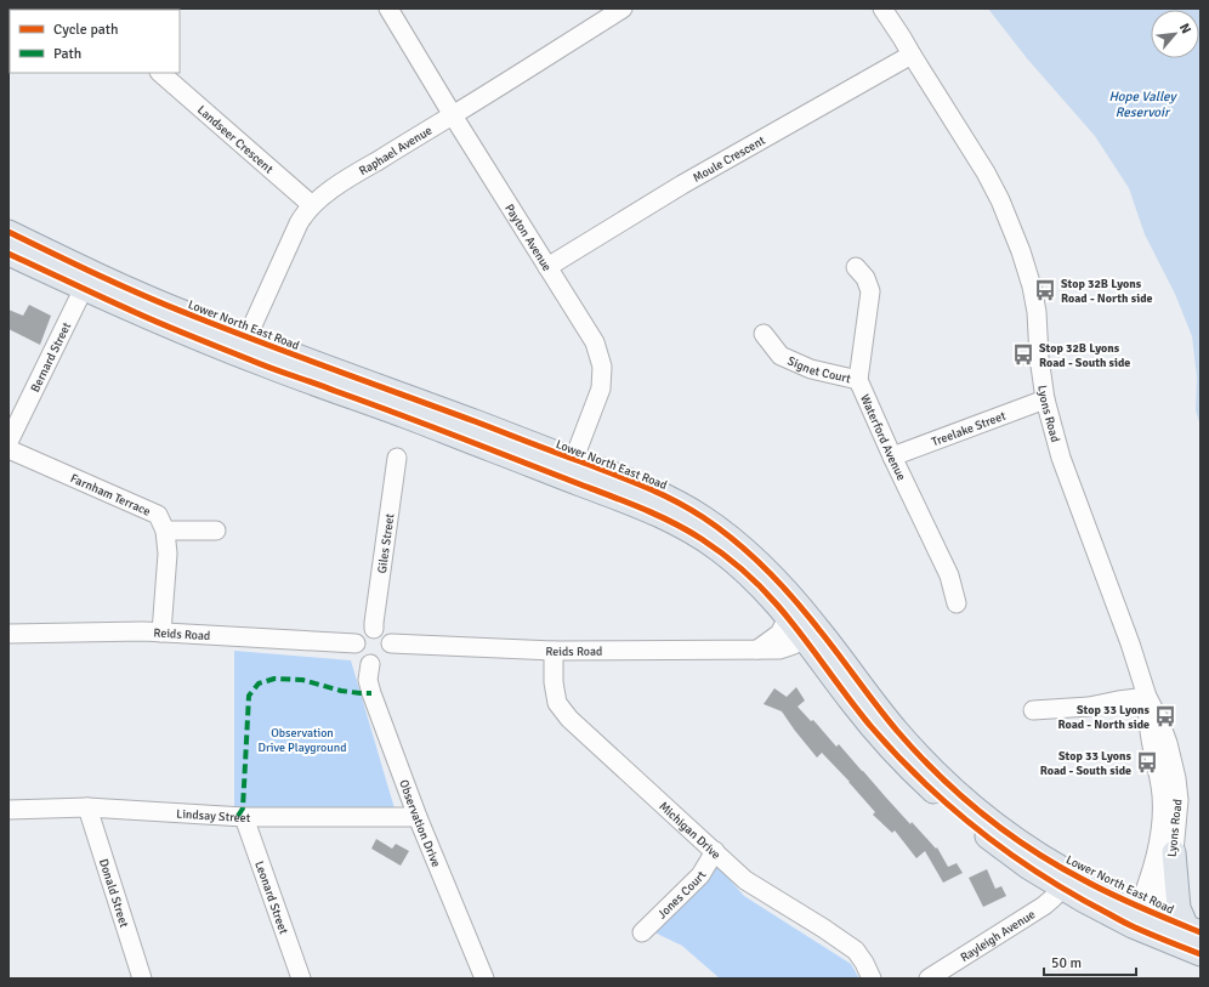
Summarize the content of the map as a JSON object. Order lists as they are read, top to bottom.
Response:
{
  "streets": {
    "main road": ["Lower North East Road"],
    "street": [
      "Landseer Crescent",
      "Raphael Avenue",
      "Moule Crescent",
      "Payton Avenue",
      "Bernard Street",
      "Signet Court",
      "Lyons Road",
      "Treelake Street",
      "Waterford Avenue",
      "Farnham Terrace",
      "Giles Street",
      "Reids Road",
      "Lindsay Street",
      "Observation Drive",
      "Michigan Drive",
      "Donald Street",
      "Jones Court",
      "Leonard Street",
      "Rayleigh Avenue"
    ]
  },
  "crossings": [
    ["Landseer Crescent", "Raphael Avenue"],
    ["Raphael Avenue", "Payton Avenue"],
    ["Raphael Avenue", "Lower North East Road"],
    ["Moule Crescent", "Payton Avenue"],
    ["Moule Crescent", "Lyons Road"],
    ["Payton Avenue", "Lower North East Road"],
    ["Lower North East Road", "Bernard Street"],
    ["Lower North East Road", "Lyons Road"],
    ["Lower North East Road", "Reids Road"],
    ["Lower North East Road", "Rayleigh Avenue"],
    ["Signet Court", "Waterford Avenue"],
    ["Lyons Road", "Treelake Street"],
    ["Treelake Street", "Waterford Avenue"],
    ["Giles Street", "Reids Road"],
    ["Giles Street", "Observation Drive"],
    ["Reids Road", "Observation Drive"],
    ["Reids Road", "Michigan Drive"],
    ["Lindsay Street", "Observation Drive"],
    ["Lindsay Street", "Donald Street"],
    ["Lindsay Street", "Leonard Street"],
    ["Michigan Drive", "Jones Court"]
  ],
  "water": ["Hope Valley Reservoir"],
  "parks": ["Observation Drive Playground"],
  "places": {
    "bus stop": [
      "Stop 32B Lyons Road - North side",
      "Stop 32B Lyons Road - South side",
      "Stop 33 Lyons Road - North side",
      "Stop 33 Lyons Road - South side"
    ]
  },
  "legend": ["Cycle path", "Path"],
  "scale_bar": "50 m",
  "north": "top right"
}
